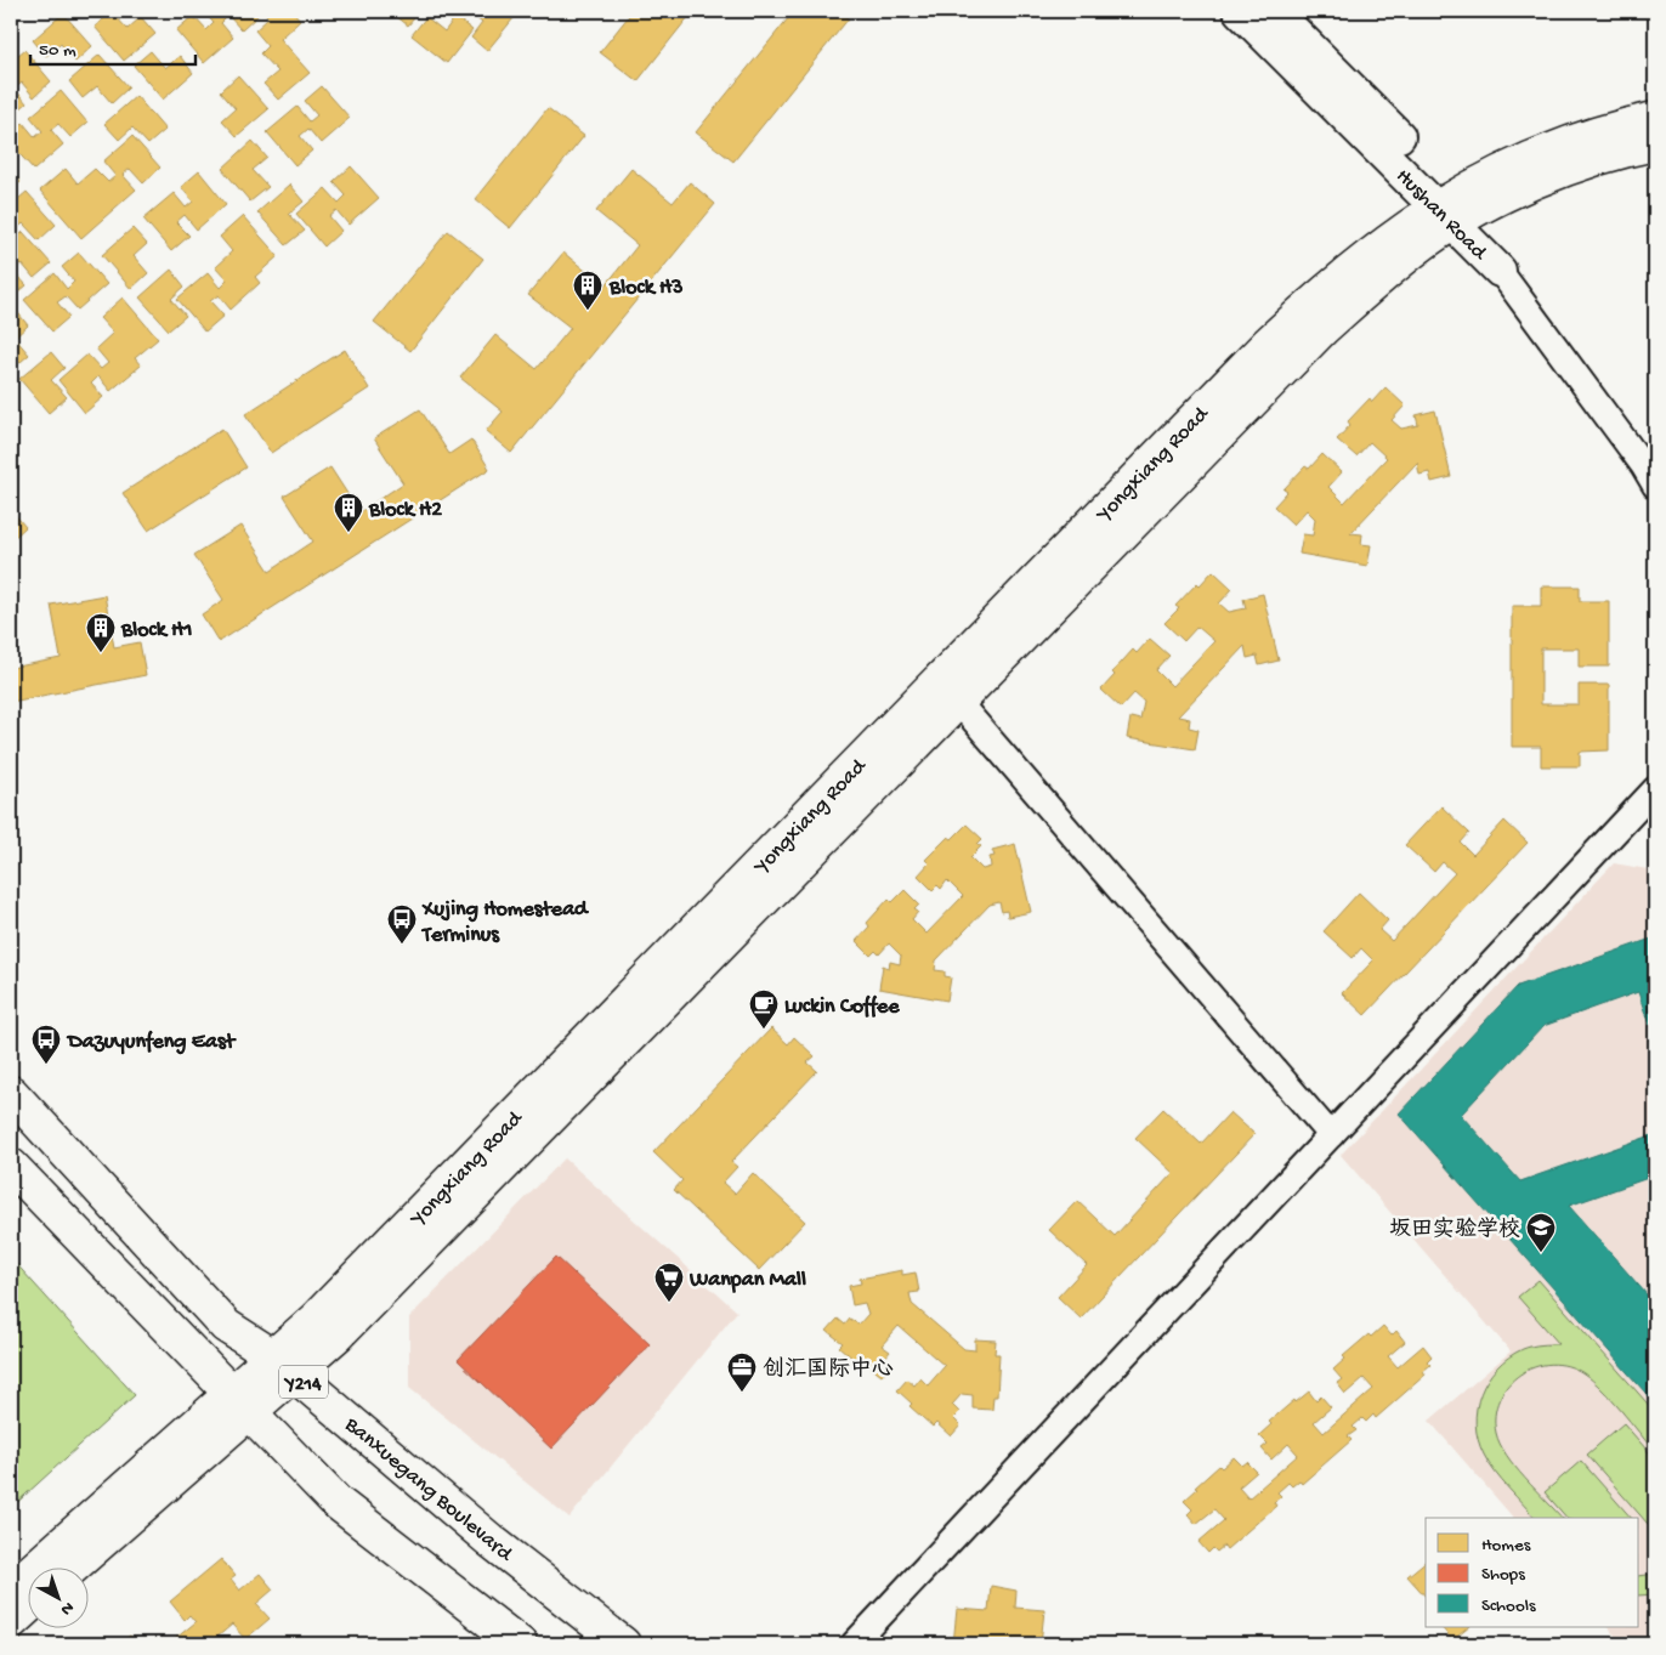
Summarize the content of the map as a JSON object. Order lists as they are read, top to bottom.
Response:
{
  "streets": {
    "main road": ["Yongxiang Road", "Y214", "Banxuegang Boulevard"],
    "street": ["Hushan Road"]
  },
  "crossings": [
    ["Hushan Road", "Yongxiang Road"],
    ["Yongxiang Road", "Banxuegang Boulevard"]
  ],
  "places": {
    "building": ["Block H3", "Block H2", "Block H1"],
    "bus stop": ["Xujing Homestead Terminus", "Dazuyunfeng East"],
    "cafe": ["Luckin Coffee"],
    "school or university": ["坂田实验学校"],
    "supermarket": ["Wanpan Mall"],
    "office": ["创汇国际中心"]
  },
  "legend": ["Homes", "Shops", "Schools"],
  "scale_bar": "50 m",
  "north": "bottom right"
}
